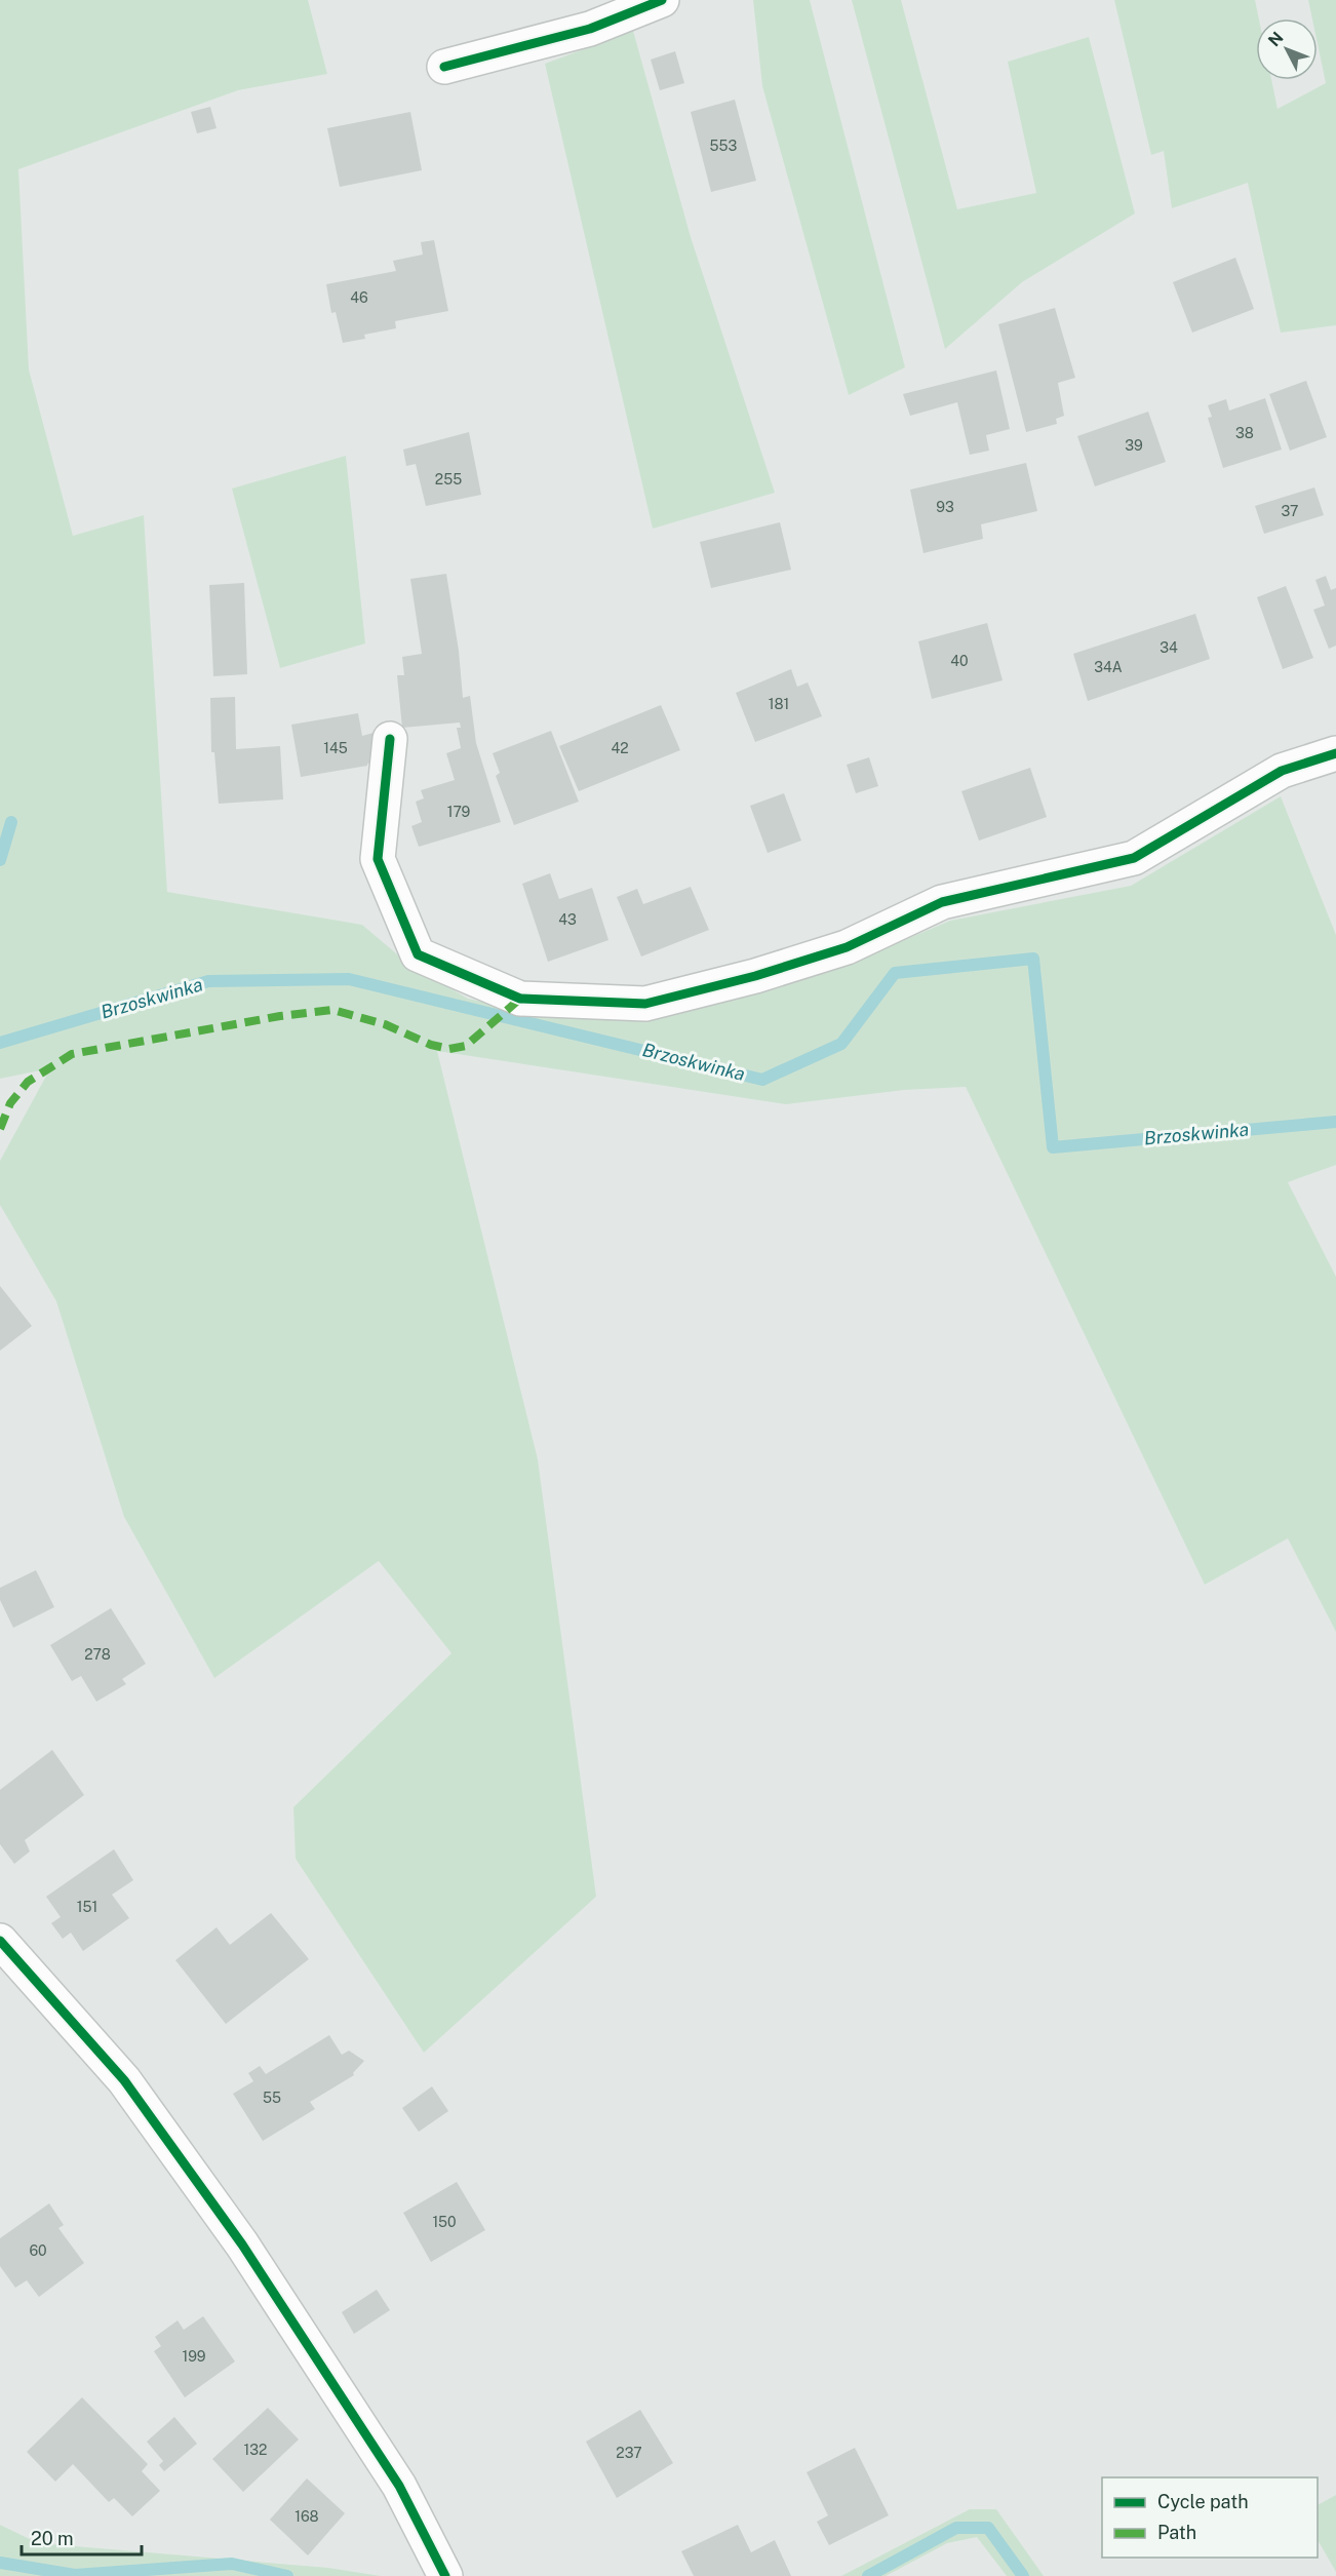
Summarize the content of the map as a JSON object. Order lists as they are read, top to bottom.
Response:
{
  "water": ["Brzoskwinka"],
  "house_numbers": [
    "553",
    "46",
    "38",
    "39",
    "255",
    "93",
    "37",
    "34",
    "40",
    "34A",
    "181",
    "145",
    "42",
    "179",
    "43",
    "278",
    "151",
    "55",
    "150",
    "60",
    "199",
    "132",
    "237",
    "168"
  ],
  "legend": ["Cycle path", "Path"],
  "scale_bar": "20 m",
  "north": "top left"
}
